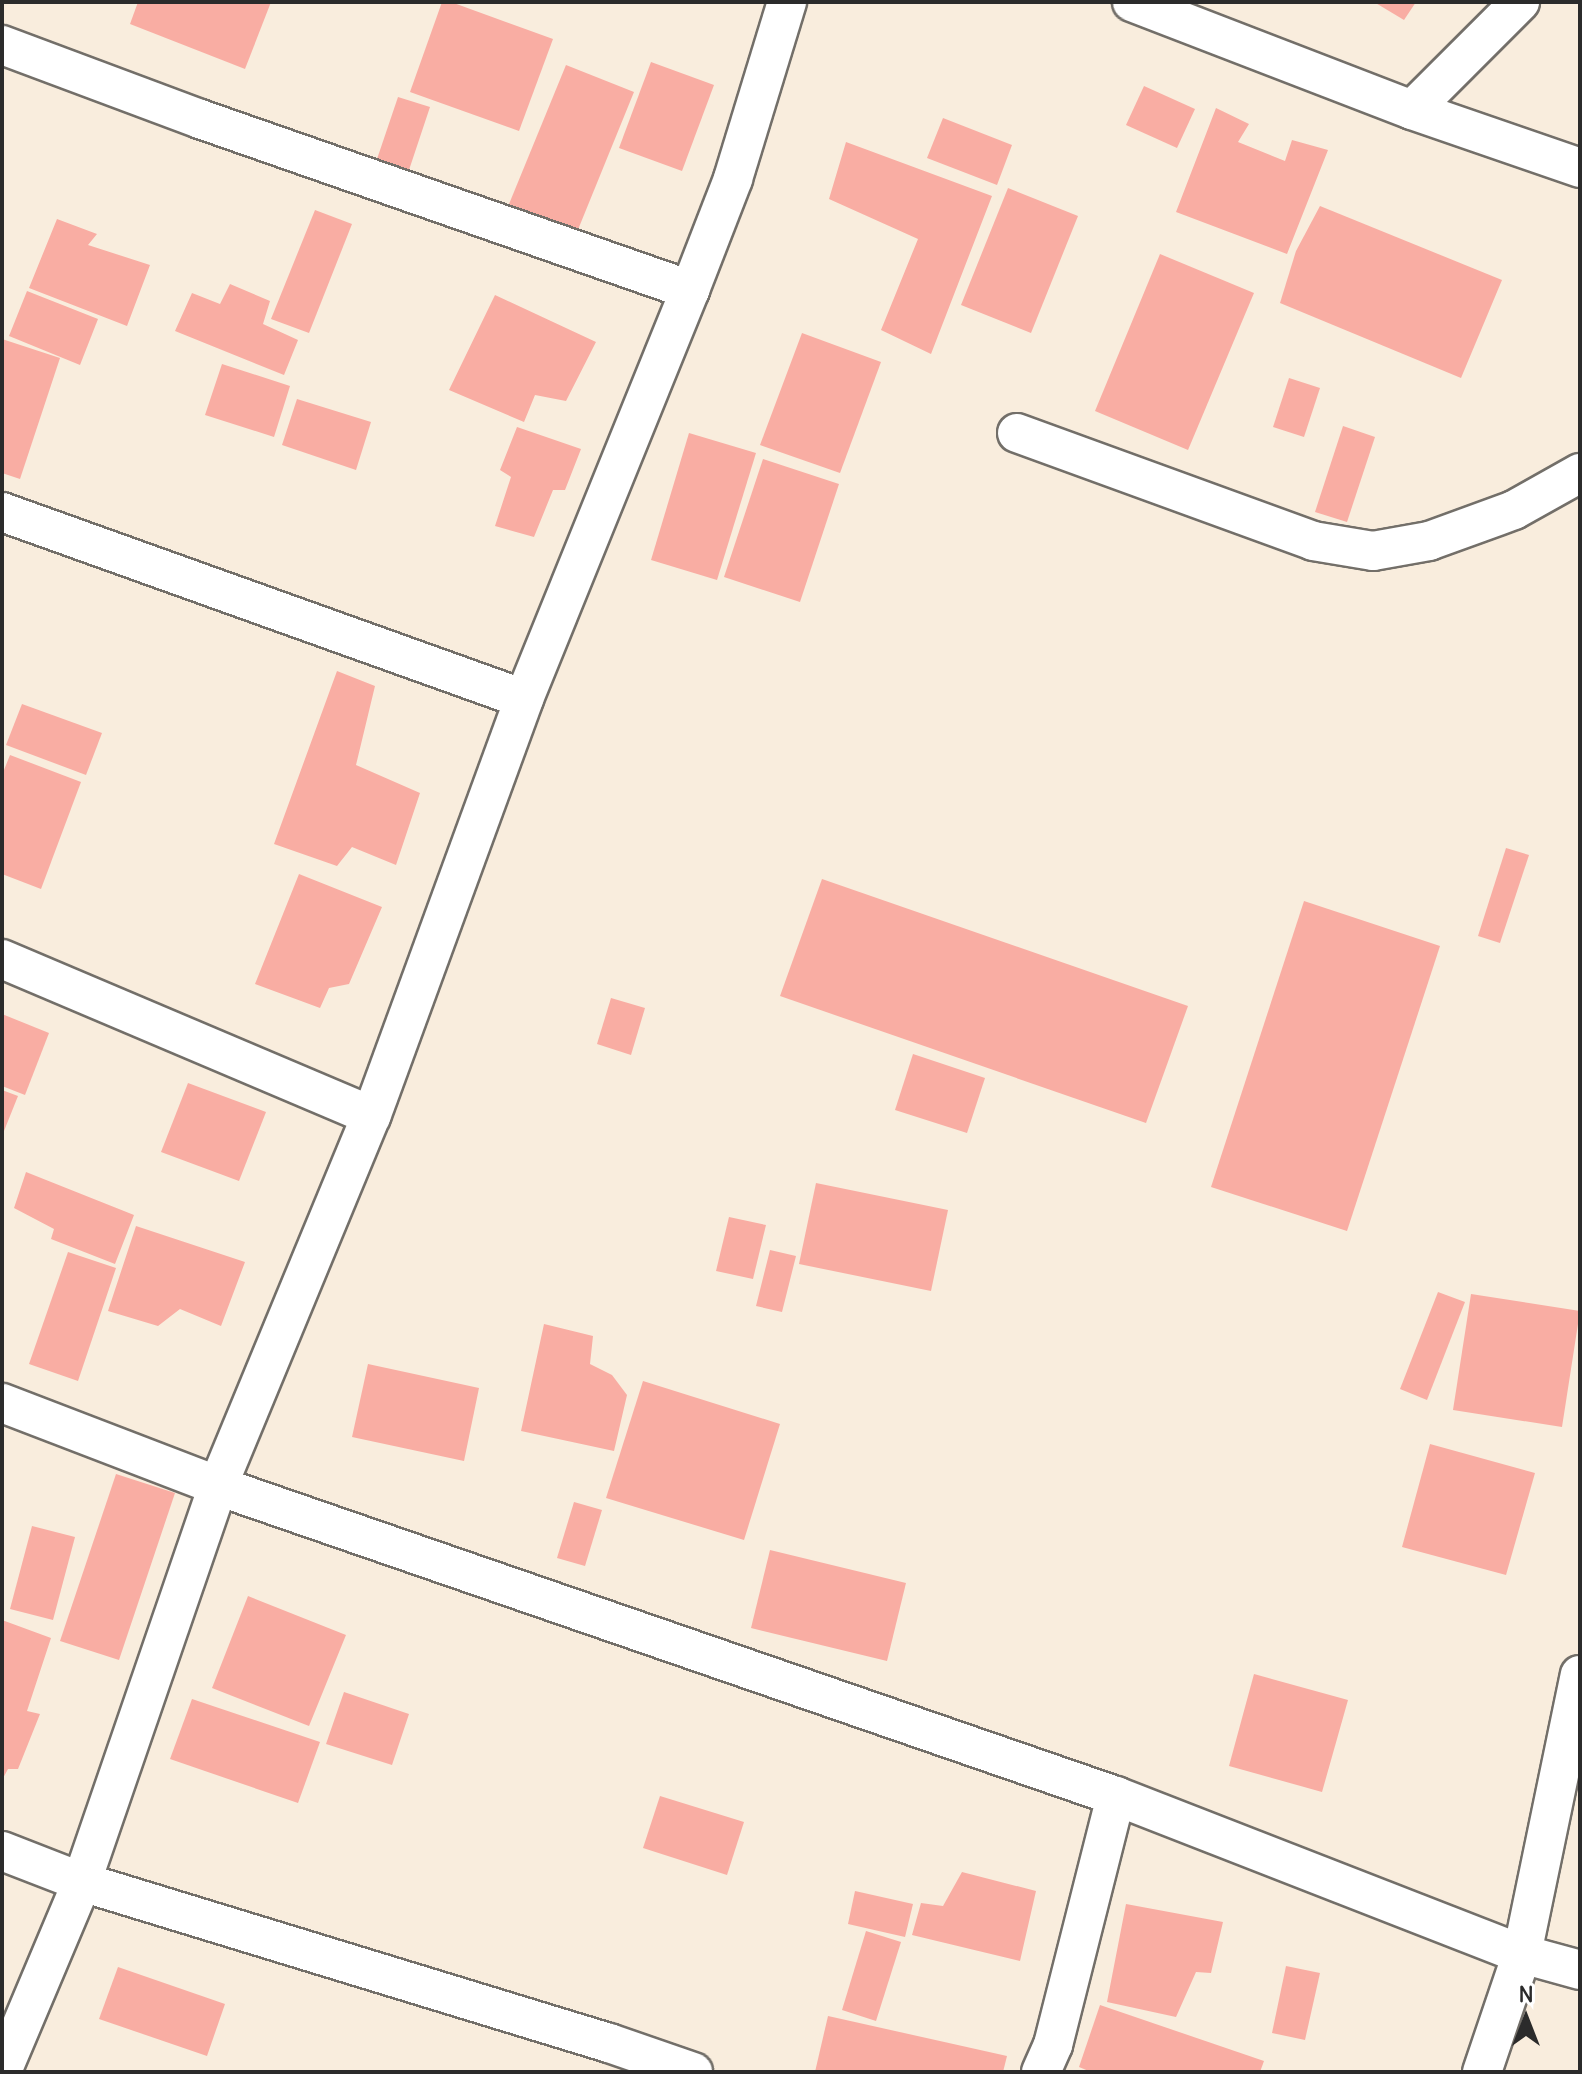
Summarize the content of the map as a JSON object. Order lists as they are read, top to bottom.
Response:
{
  "north": "top"
}
